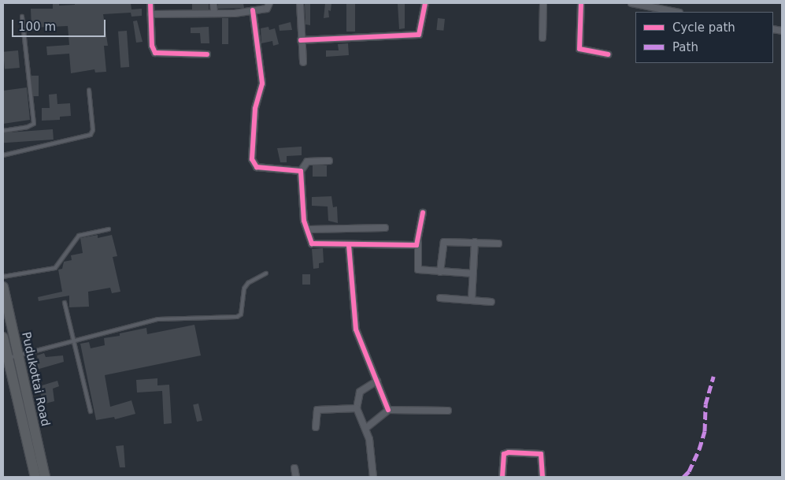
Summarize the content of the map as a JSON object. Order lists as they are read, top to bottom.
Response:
{
  "streets": {
    "highway": ["Pudukottai Road"]
  },
  "legend": ["Cycle path", "Path"],
  "scale_bar": "100 m"
}
